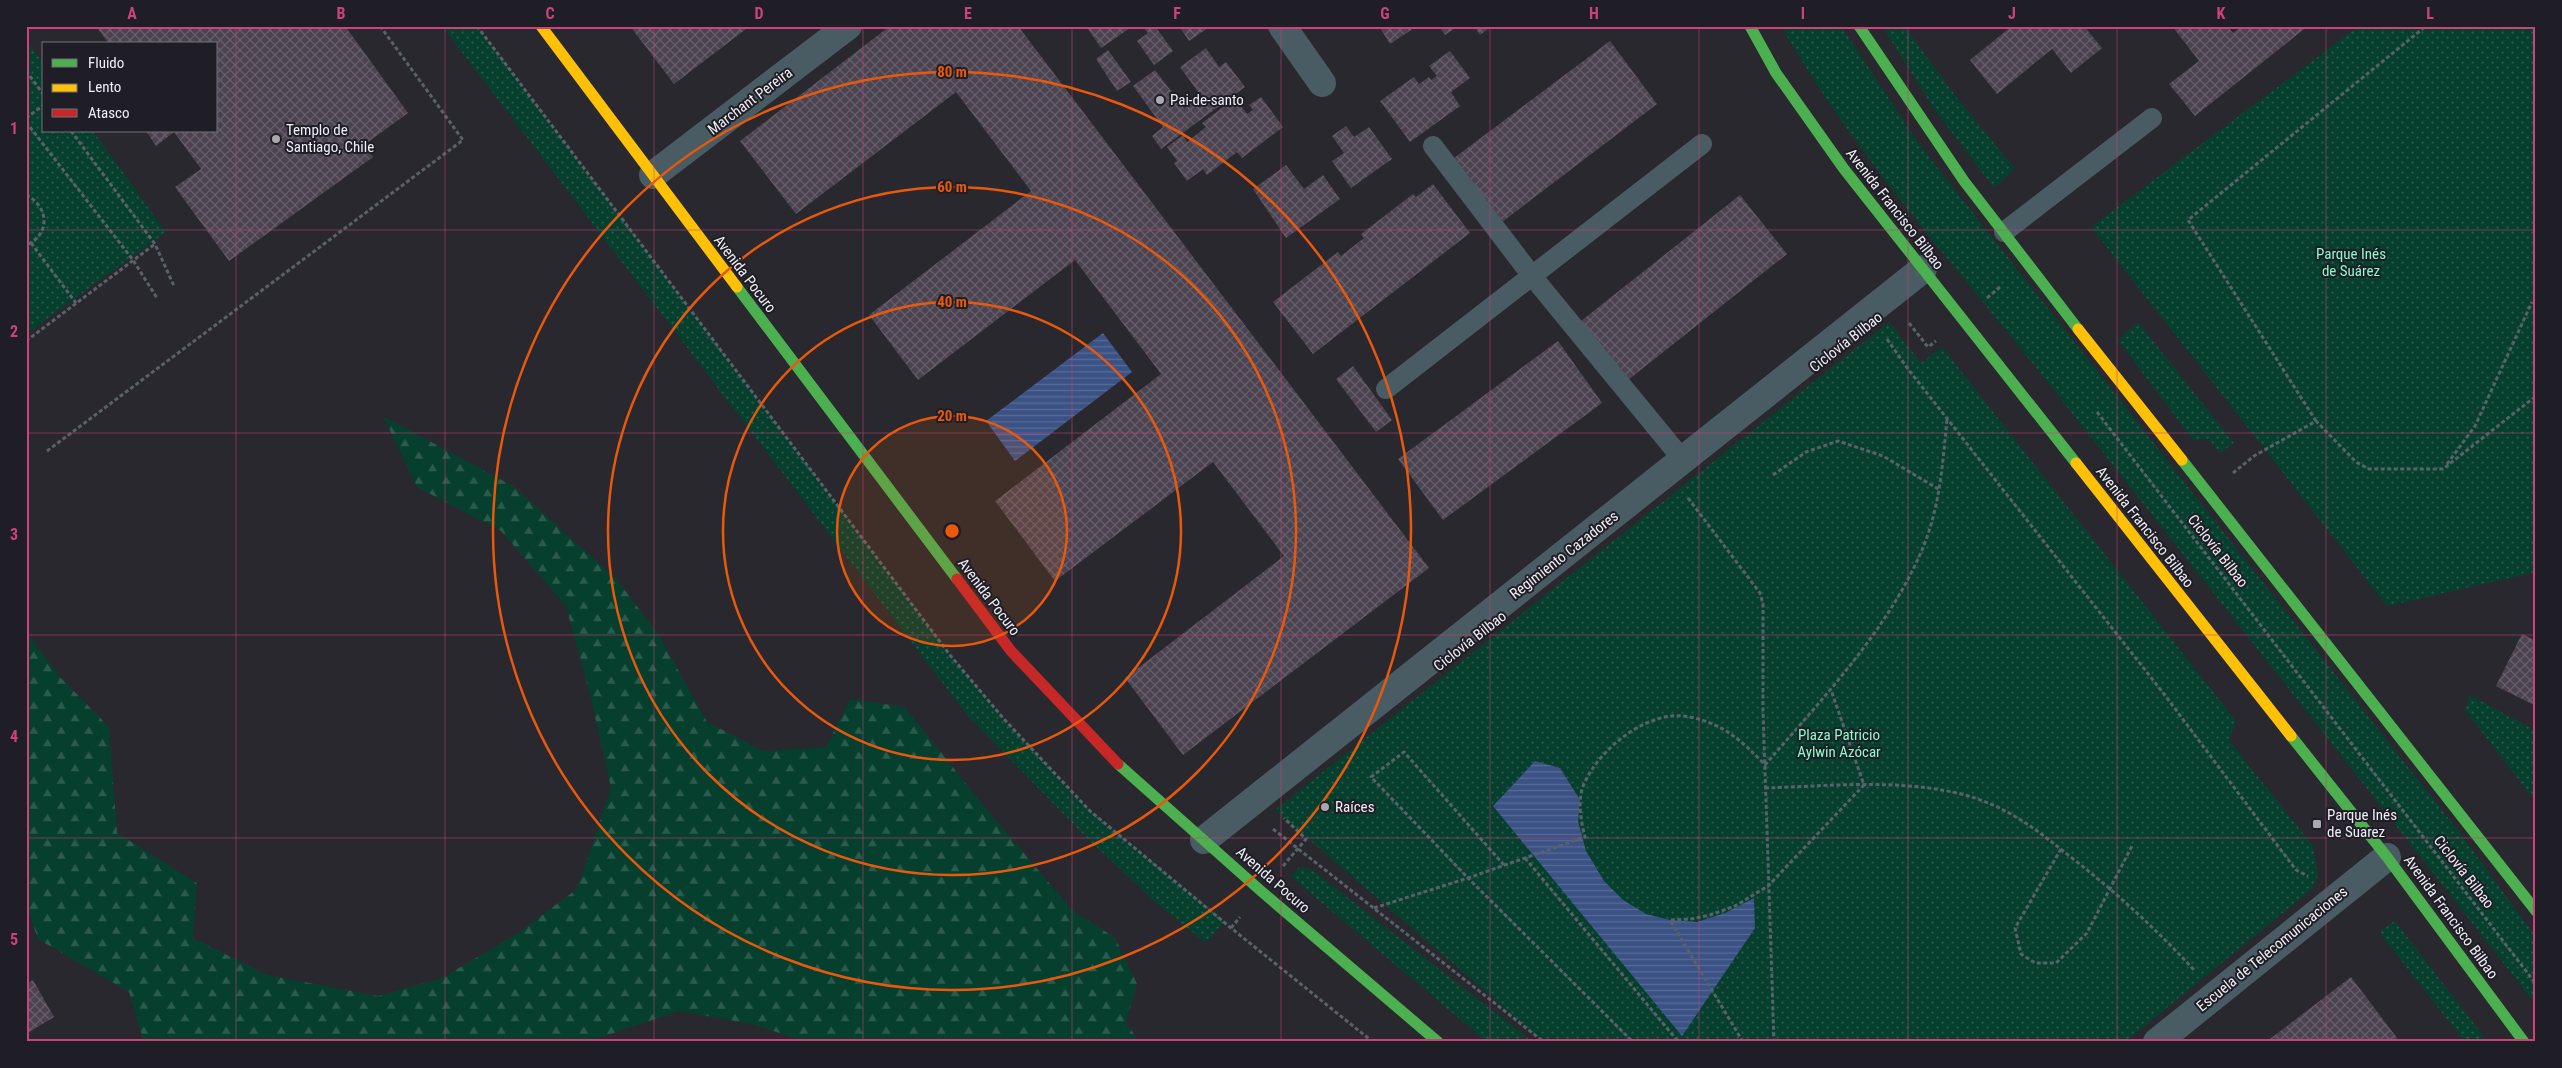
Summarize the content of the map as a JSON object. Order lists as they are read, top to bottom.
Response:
{
  "streets": {
    "main road": ["Avenida Francisco Bilbao", "Avenida Pocuro"],
    "street": ["Marchant Pereira", "Regimiento Cazadores", "Escuela de Telecomunicaciones"],
    "path": ["Ciclovía Bilbao"]
  },
  "crossings": [
    ["Marchant Pereira", "Avenida Pocuro"],
    ["Avenida Francisco Bilbao", "Ciclovía Bilbao"],
    ["Avenida Francisco Bilbao", "Regimiento Cazadores"],
    ["Avenida Francisco Bilbao", "Escuela de Telecomunicaciones"],
    ["Avenida Pocuro", "Regimiento Cazadores"]
  ],
  "parks": ["Parque Inés de Suárez", "Plaza Patricio Aylwin Azócar"],
  "places": {
    "other": ["Pai-de-santo", "Templo de Santiago, Chile", "Raíces"],
    "transit": ["Parque Inés de Suarez"]
  },
  "legend": ["Fluido", "Lento", "Atasco"],
  "grid": {
    "columns": [
      "A",
      "B",
      "C",
      "D",
      "E",
      "F",
      "G",
      "H",
      "I",
      "J",
      "K",
      "L"
    ],
    "rows": [
      "1",
      "2",
      "3",
      "4",
      "5"
    ]
  },
  "rings": [
    "80 m",
    "60 m",
    "40 m",
    "20 m"
  ]
}
